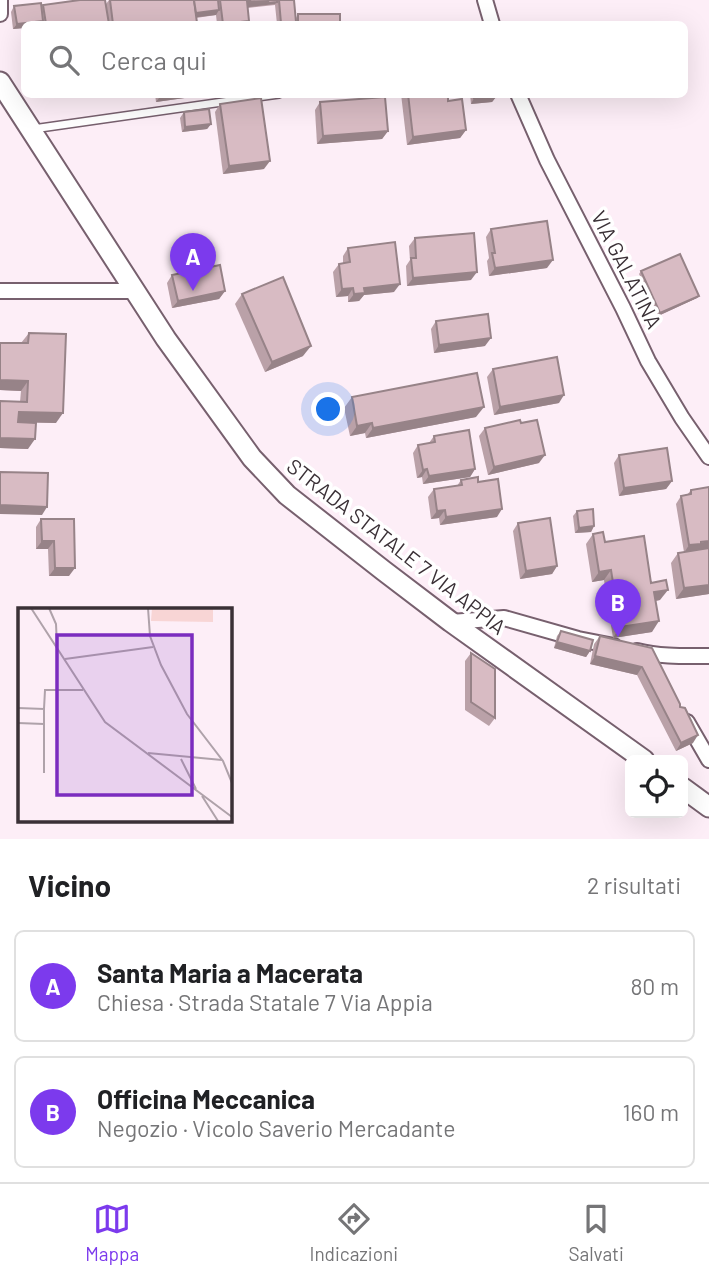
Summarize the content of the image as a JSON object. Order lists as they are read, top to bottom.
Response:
{
  "streets": {
    "main road": ["STRADA STATALE 7 VIA APPIA"],
    "street": ["VIA GALATINA"]
  },
  "page": {
    "search": "Cerca qui",
    "pins": ["A", "B"],
    "heading": ["Vicino", "2 risultati"],
    "list": [
      {
        "mark": "A",
        "name": "Santa Maria a Macerata",
        "note": "Chiesa · Strada Statale 7 Via Appia",
        "value": "80 m"
      },
      {
        "mark": "B",
        "name": "Officina Meccanica",
        "note": "Negozio · Vicolo Saverio Mercadante",
        "value": "160 m"
      }
    ],
    "nav": ["Mappa", "Indicazioni", "Salvati"]
  }
}
